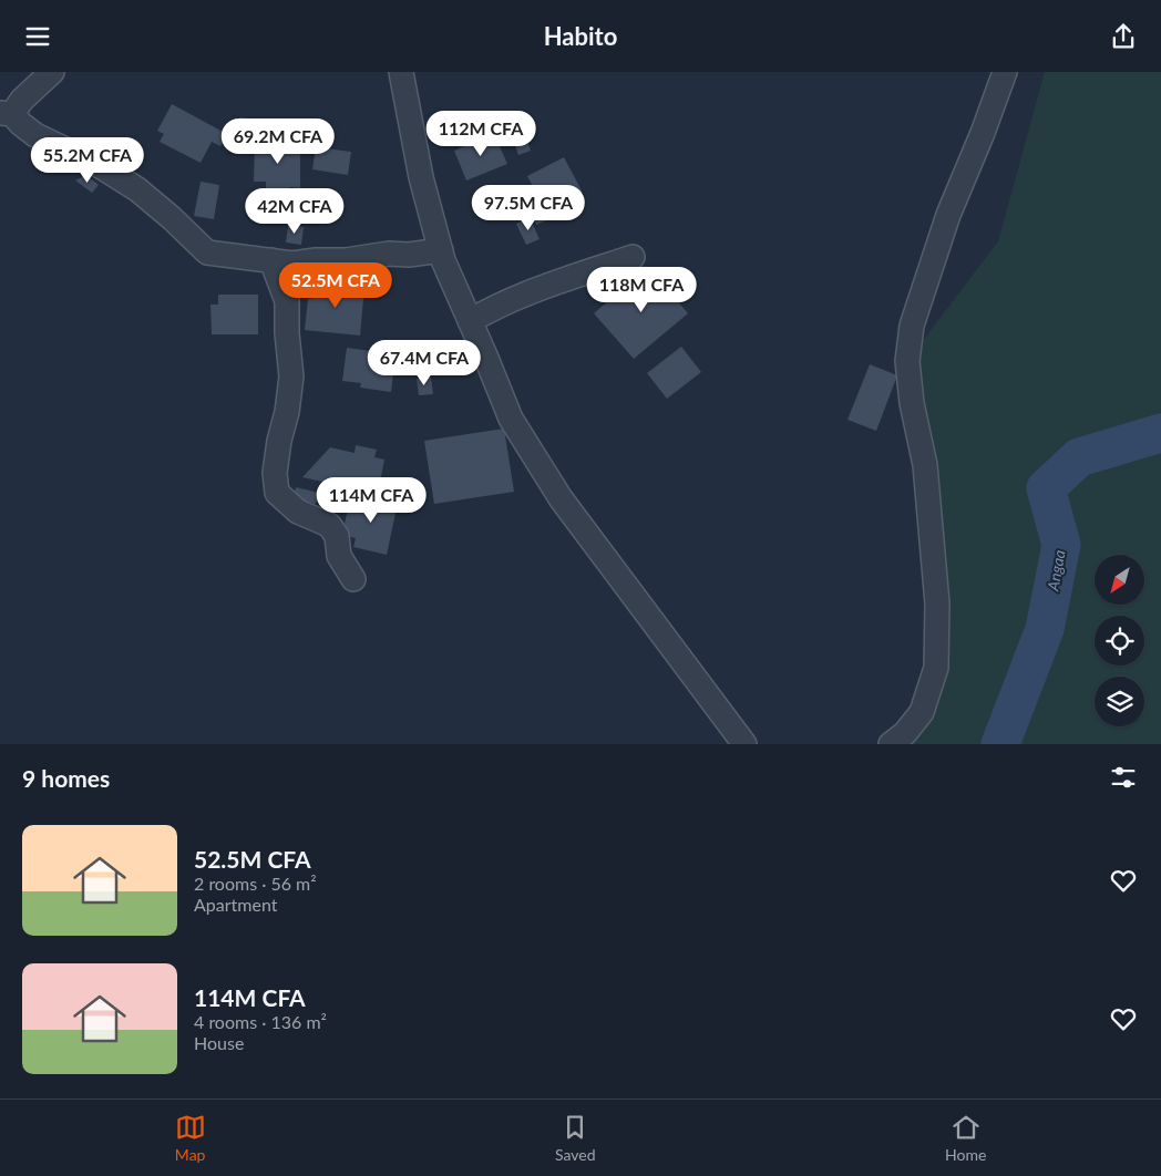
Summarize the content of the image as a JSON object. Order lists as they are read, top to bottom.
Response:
{
  "water": ["Angaa"],
  "north": "bottom left",
  "page": {
    "header": "Habito",
    "price": [
      "112M CFA",
      "69.2M CFA",
      "55.2M CFA",
      "97.5M CFA",
      "42M CFA",
      "52.5M CFA",
      "118M CFA",
      "67.4M CFA",
      "114M CFA"
    ],
    "heading": "9 homes",
    "list": [
      {
        "name": "52.5M CFA",
        "note": "2 rooms · 56 m² · Apartment"
      },
      {
        "name": "114M CFA",
        "note": "4 rooms · 136 m² · House"
      }
    ],
    "tabs": ["Map", "Saved", "Home"]
  }
}
